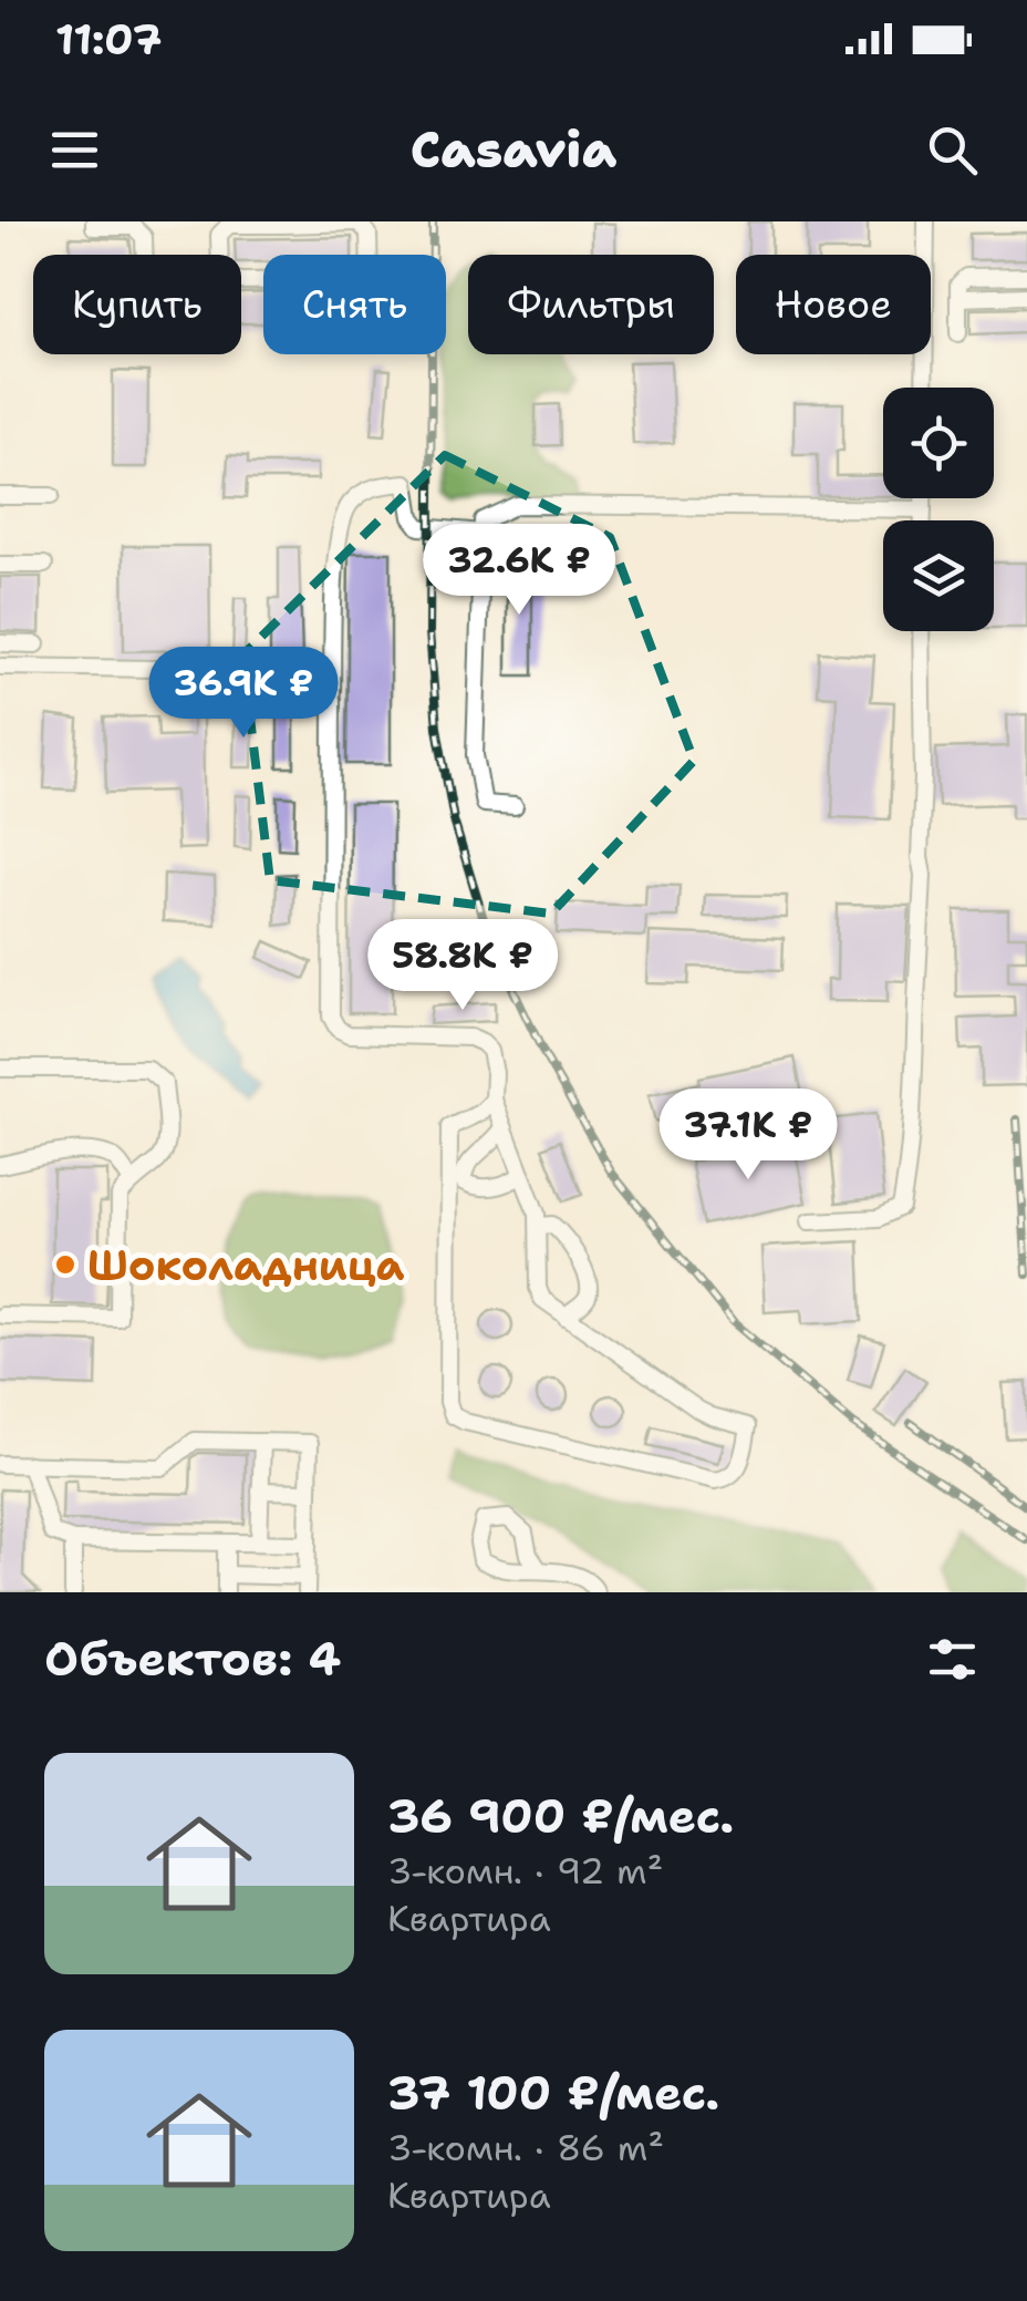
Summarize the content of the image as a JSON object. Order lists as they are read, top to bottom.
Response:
{
  "places": ["Шоколадница"],
  "page": {
    "status": "11:07",
    "header": "Casavia",
    "chip": [
      "Купить",
      "Снять",
      "Фильтры",
      "Новое"
    ],
    "price": [
      "32.6K ₽",
      "36.9K ₽",
      "58.8K ₽",
      "37.1K ₽"
    ],
    "heading": "Объектов: 4",
    "list": [
      {
        "name": "36 900 ₽/мес.",
        "note": "3-комн. · 92 m² · Квартира"
      },
      {
        "name": "37 100 ₽/мес.",
        "note": "3-комн. · 86 m² · Квартира"
      }
    ]
  }
}
